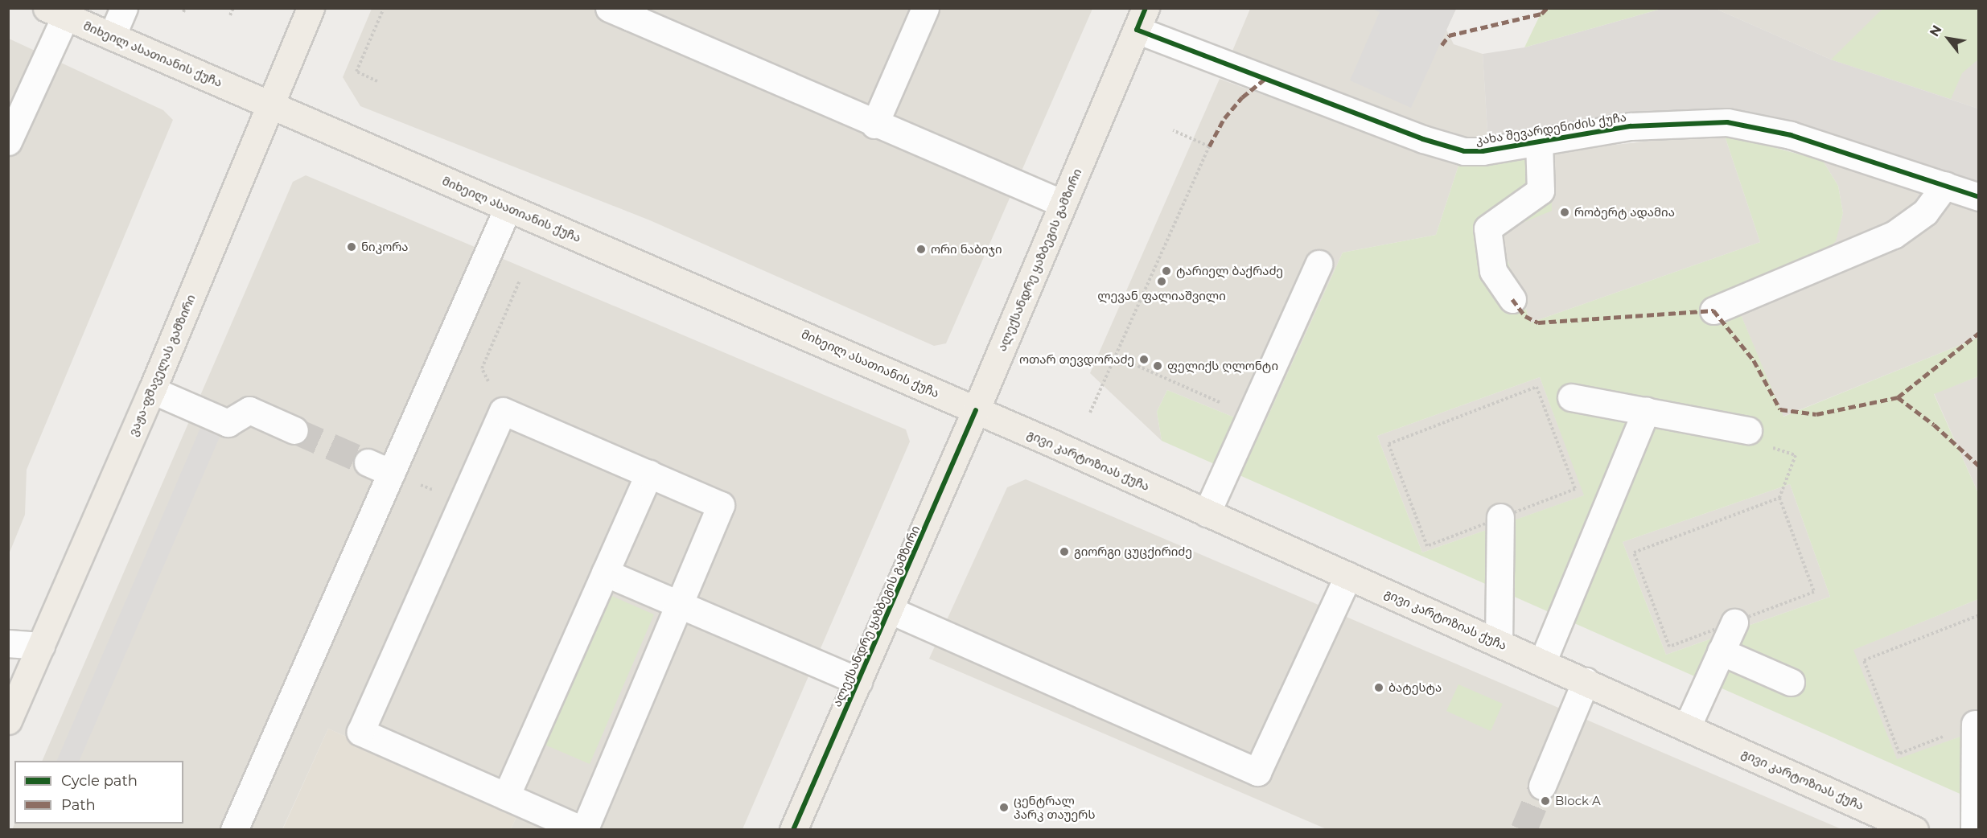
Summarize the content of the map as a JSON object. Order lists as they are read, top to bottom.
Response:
{
  "streets": {
    "main road": [
      "მიხეილ ასათიანის ქუჩა",
      "ალექსანდრე ყაზბეგის გამზირი",
      "ვაჟა-ფშაველას გამზირი",
      "გივი კარტოზიას ქუჩა"
    ],
    "street": ["კახა შევარდენიძის ქუჩა"]
  },
  "crossings": [
    ["მიხეილ ასათიანის ქუჩა", "ალექსანდრე ყაზბეგის გამზირი"],
    ["მიხეილ ასათიანის ქუჩა", "ვაჟა-ფშაველას გამზირი"],
    ["მიხეილ ასათიანის ქუჩა", "გივი კარტოზიას ქუჩა"],
    ["კახა შევარდენიძის ქუჩა", "ალექსანდრე ყაზბეგის გამზირი"],
    ["ალექსანდრე ყაზბეგის გამზირი", "გივი კარტოზიას ქუჩა"]
  ],
  "places": [
    "რობერტ ადამია",
    "ნიკორა",
    "ორი ნაბიჯი",
    "ტარიელ ბაქრაძე",
    "ლევან ფალიაშვილი",
    "ოთარ თევდორაძე",
    "ფელიქს ღლონტი",
    "გიორგი ცუცქირიძე",
    "ბატესტა",
    "Block A",
    "ცენტრალ პარკ თაუერს"
  ],
  "legend": ["Cycle path", "Path"],
  "north": "top left"
}
